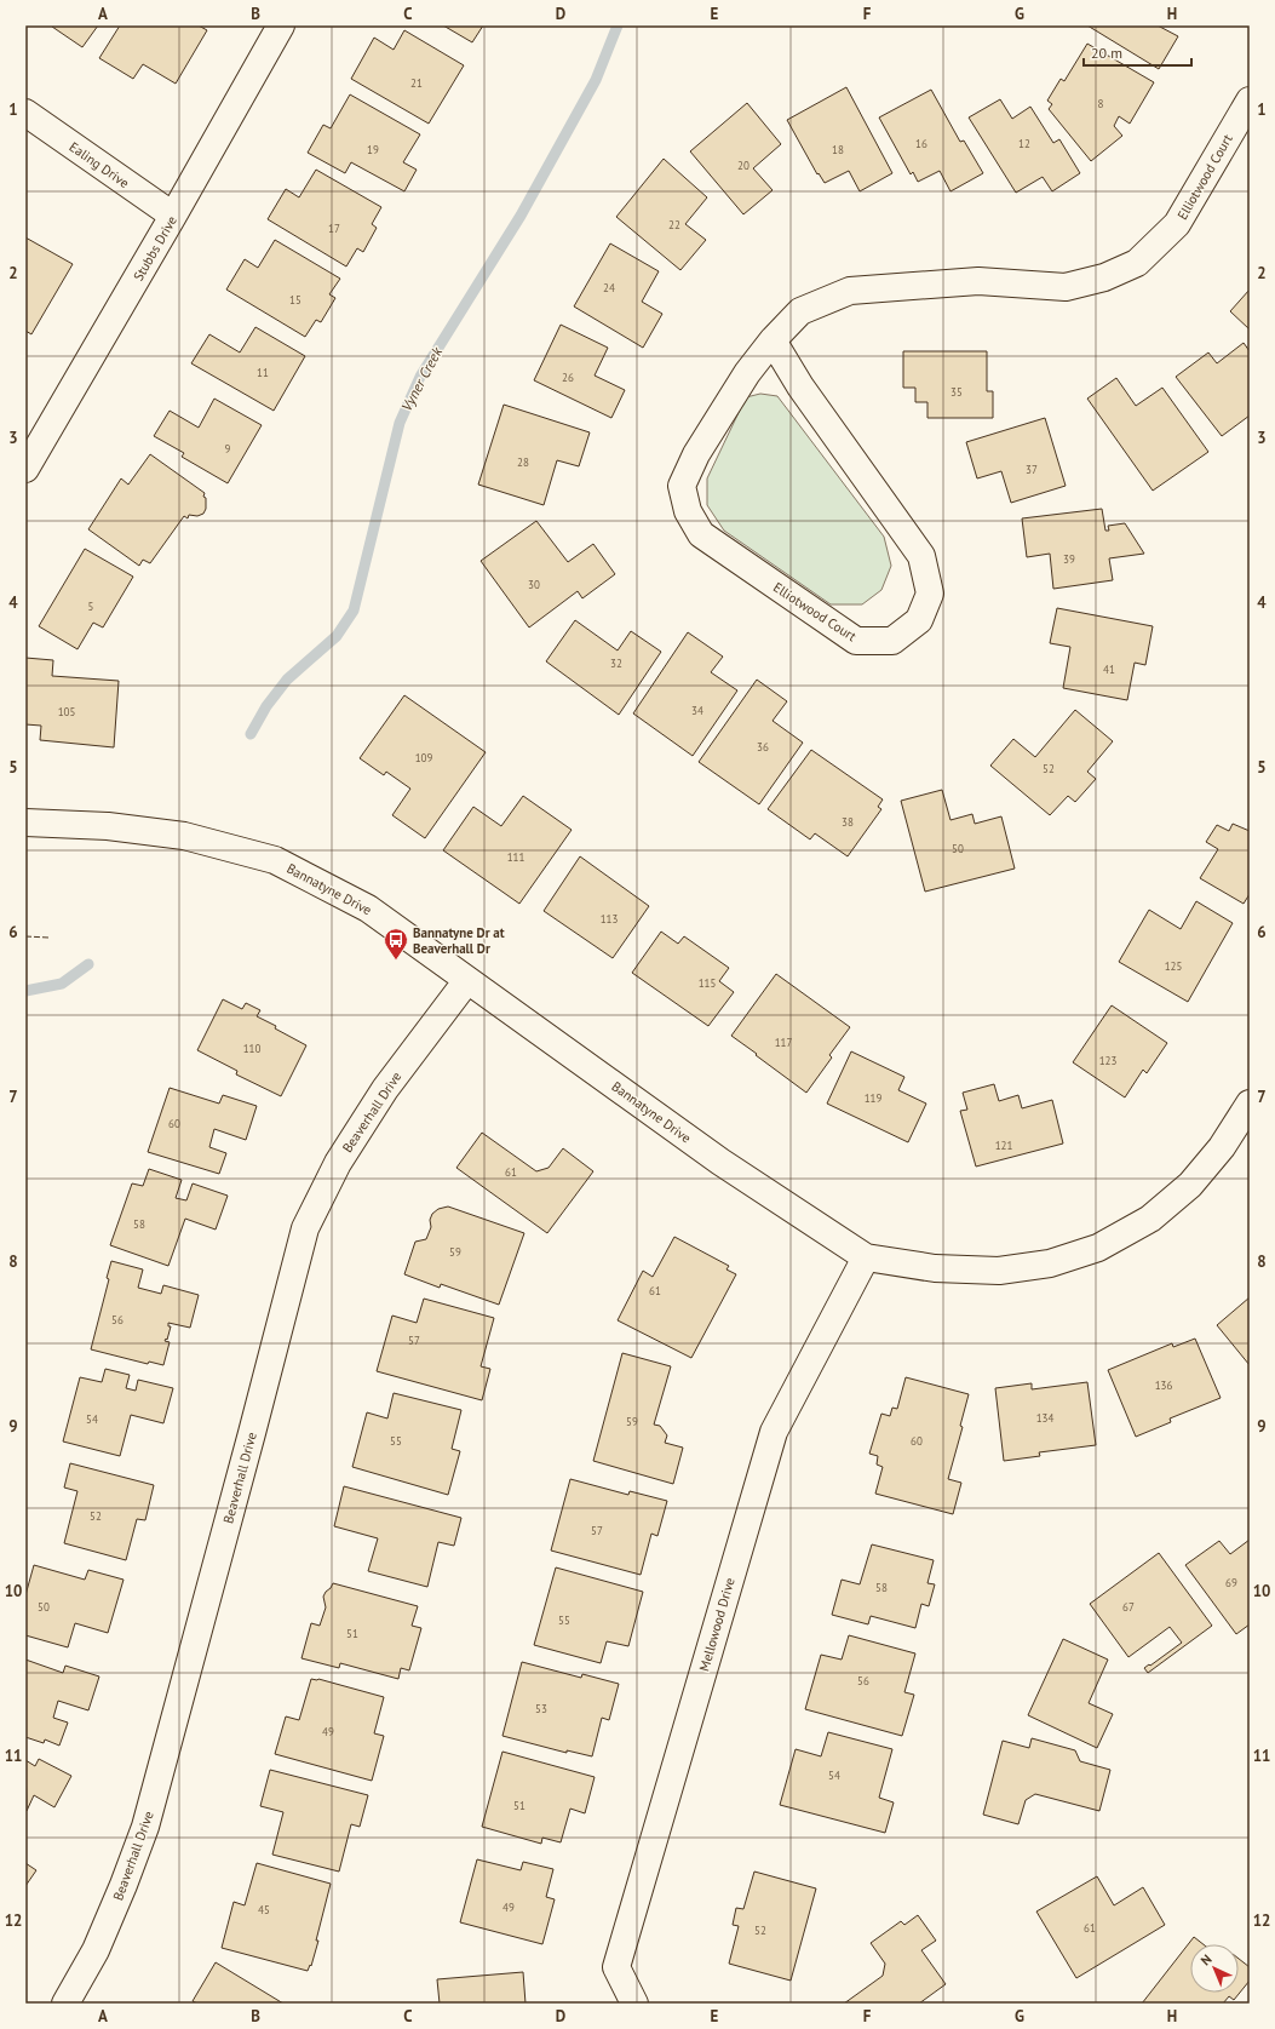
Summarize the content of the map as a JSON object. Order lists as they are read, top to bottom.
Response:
{
  "streets": {
    "street": [
      "Ealing Drive",
      "Elliotwood Court",
      "Stubbs Drive",
      "Bannatyne Drive",
      "Beaverhall Drive",
      "Mellowood Drive"
    ]
  },
  "crossings": [
    ["Ealing Drive", "Stubbs Drive"],
    ["Bannatyne Drive", "Beaverhall Drive"],
    ["Bannatyne Drive", "Mellowood Drive"]
  ],
  "water": ["Vyner Creek"],
  "places": {
    "bus stop": ["Bannatyne Dr at Beaverhall Dr"]
  },
  "house_numbers": [
    "21",
    "8",
    "16",
    "12",
    "19",
    "18",
    "20",
    "22",
    "17",
    "24",
    "15",
    "11",
    "26",
    "35",
    "9",
    "28",
    "37",
    "39",
    "30",
    "5",
    "32",
    "41",
    "34",
    "105",
    "36",
    "109",
    "52",
    "38",
    "50",
    "111",
    "113",
    "125",
    "115",
    "117",
    "110",
    "123",
    "119",
    "60",
    "121",
    "61",
    "58",
    "59",
    "61",
    "56",
    "57",
    "136",
    "134",
    "54",
    "59",
    "55",
    "60",
    "52",
    "57",
    "69",
    "58",
    "50",
    "67",
    "55",
    "51",
    "56",
    "53",
    "49",
    "54",
    "51",
    "49",
    "45",
    "61",
    "52"
  ],
  "scale_bar": "20 m",
  "north": "top left",
  "grid": {
    "columns": [
      "A",
      "B",
      "C",
      "D",
      "E",
      "F",
      "G",
      "H"
    ],
    "rows": [
      "1",
      "2",
      "3",
      "4",
      "5",
      "6",
      "7",
      "8",
      "9",
      "10",
      "11",
      "12"
    ]
  }
}
